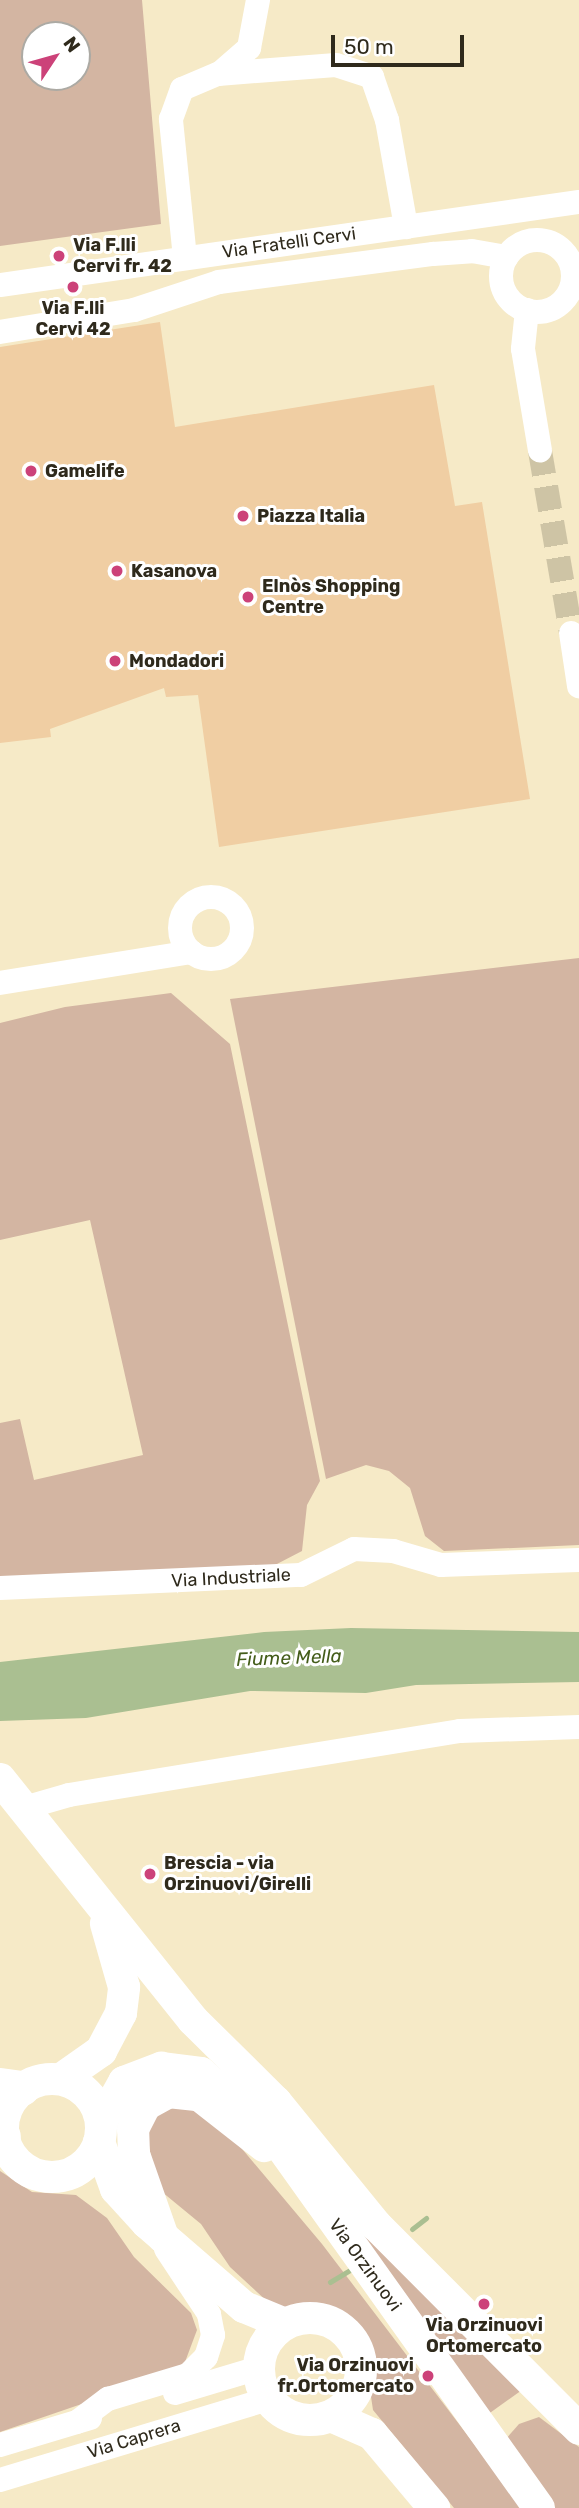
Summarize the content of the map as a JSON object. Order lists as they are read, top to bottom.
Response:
{
  "streets": {
    "main road": ["Via Orzinuovi"],
    "street": ["Via Fratelli Cervi", "Via Industriale", "Via Caprera"]
  },
  "water": ["Fiume Mella"],
  "places": [
    "Via F.lli Cervi fr. 42",
    "Via F.lli Cervi 42",
    "Gamelife",
    "Piazza Italia",
    "Kasanova",
    "Elnòs Shopping Centre",
    "Mondadori",
    "Brescia - via Orzinuovi/Girelli",
    "Via Orzinuovi Ortomercato",
    "Via Orzinuovi fr.Ortomercato"
  ],
  "scale_bar": "50 m",
  "north": "top right"
}
